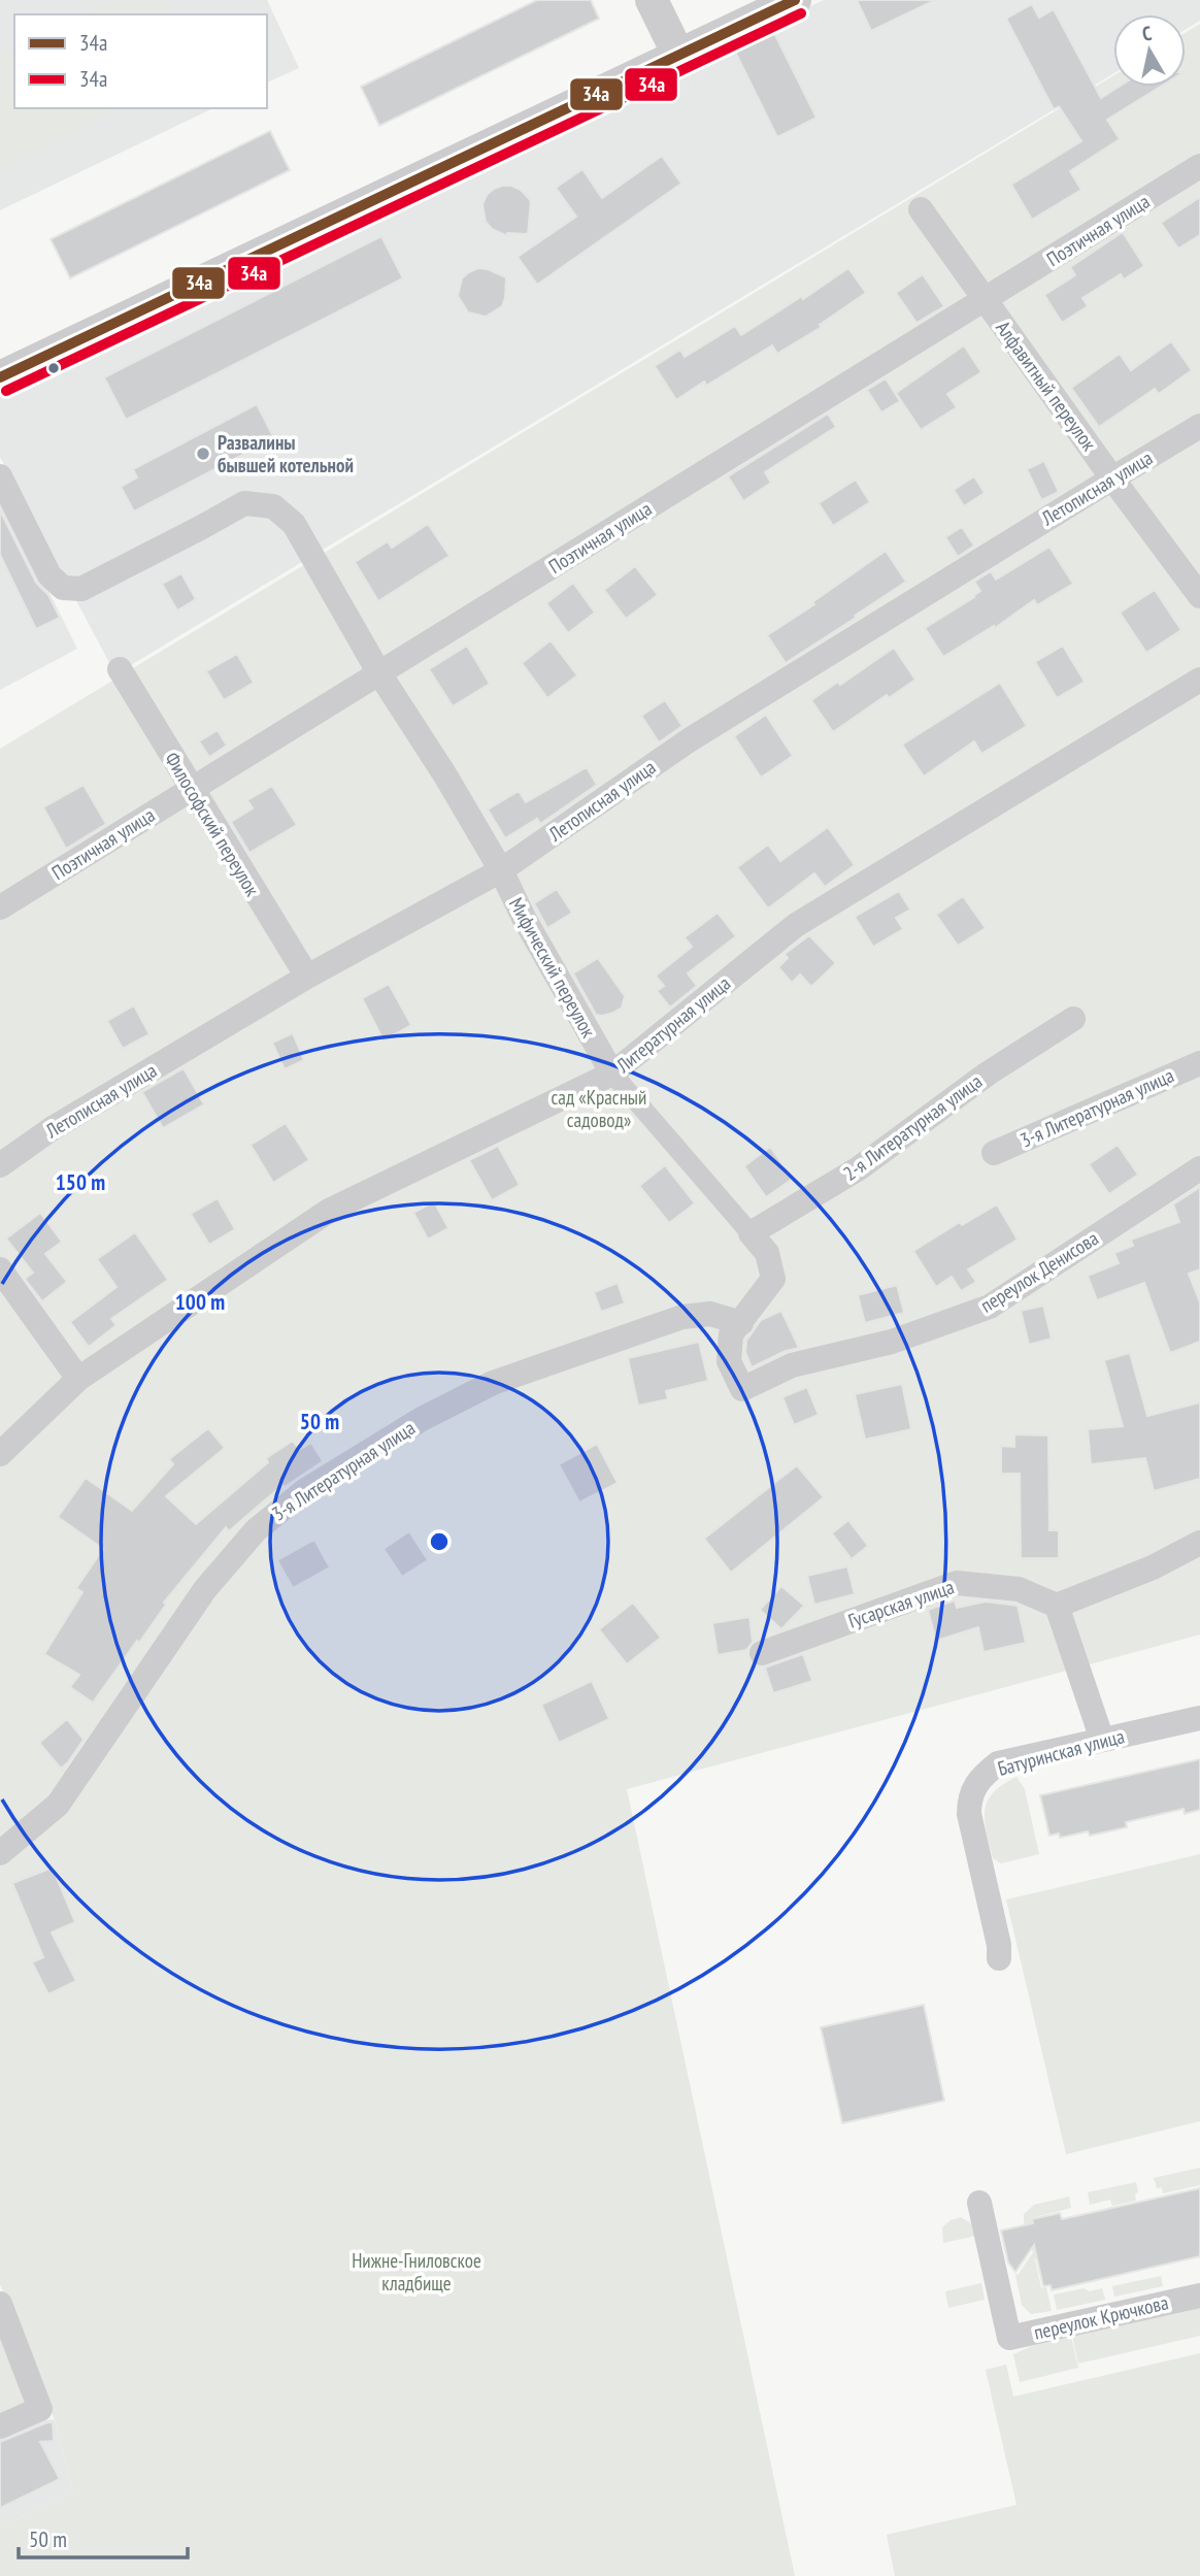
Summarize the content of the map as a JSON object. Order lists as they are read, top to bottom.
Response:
{
  "streets": {
    "street": [
      "Поэтичная улица",
      "Алфавитный переулок",
      "Летописная улица",
      "Философский переулок",
      "Мифический переулок",
      "Литературная улица",
      "3-я Литературная улица",
      "2-я Литературная улица",
      "переулок Денисова",
      "Гусарская улица",
      "Батуринская улица",
      "переулок Крючкова"
    ]
  },
  "crossings": [
    ["Поэтичная улица", "Алфавитный переулок"],
    ["Поэтичная улица", "Философский переулок"],
    ["Поэтичная улица", "Мифический переулок"],
    ["Алфавитный переулок", "Летописная улица"],
    ["Летописная улица", "Философский переулок"],
    ["Летописная улица", "Мифический переулок"],
    ["Мифический переулок", "Литературная улица"],
    ["Мифический переулок", "3-я Литературная улица"],
    ["Мифический переулок", "2-я Литературная улица"],
    ["Мифический переулок", "переулок Денисова"]
  ],
  "parks": ["сад «Красный садовод»", "Нижне-Гниловское кладбище"],
  "places": ["Развалины бывшей котельной"],
  "lines": ["transit line 34а", "transit line 34a"],
  "legend": ["34а", "34a"],
  "scale_bar": "50 m",
  "north": "top",
  "rings": ["150 m", "100 m", "50 m"]
}
